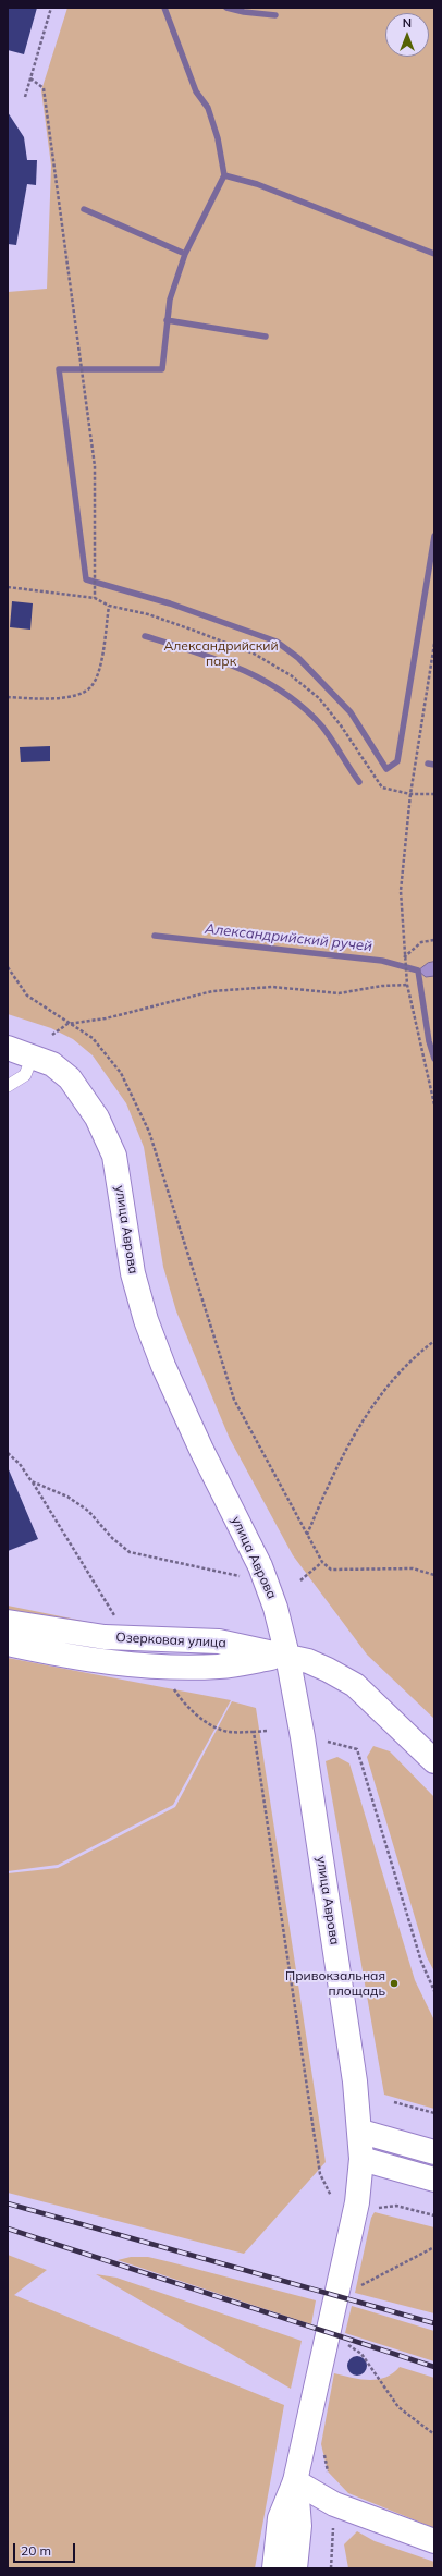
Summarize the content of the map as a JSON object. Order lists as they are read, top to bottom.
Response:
{
  "streets": {
    "street": ["улица Аврова", "Озерковая улица"]
  },
  "crossings": [
    ["улица Аврова", "Озерковая улица"]
  ],
  "water": ["Александрийский ручей"],
  "parks": ["Александрийский парк"],
  "places": ["Привокзальная площадь"],
  "scale_bar": "20 m",
  "north": "top"
}
